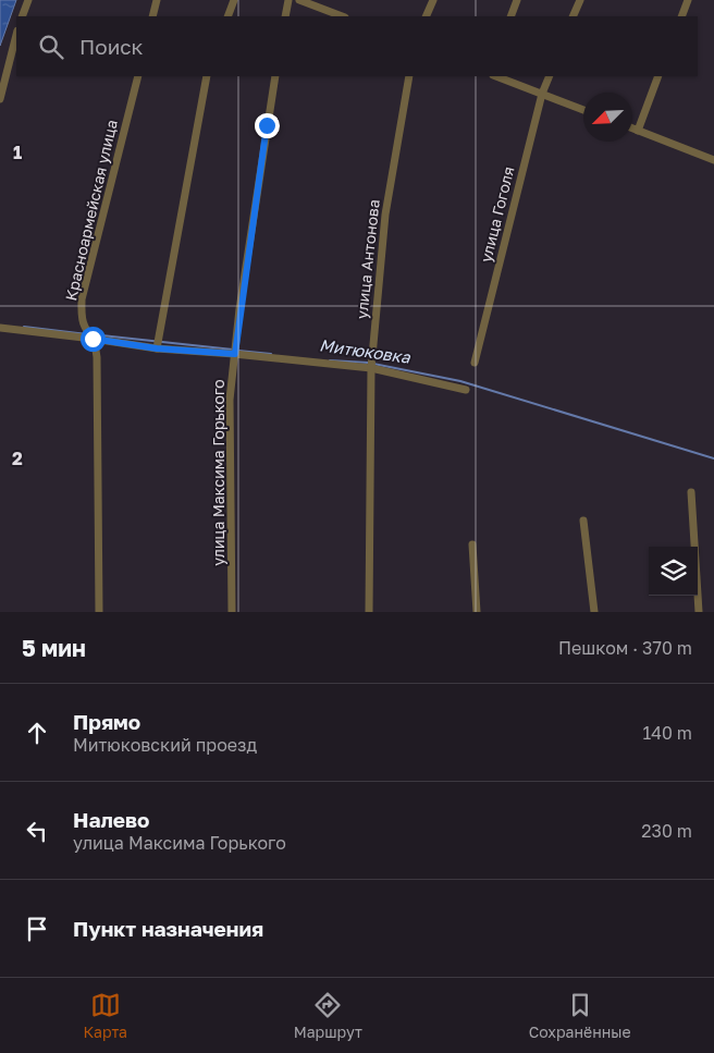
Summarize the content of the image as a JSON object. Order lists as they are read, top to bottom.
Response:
{
  "streets": {
    "street": [
      "Красноармейская улица",
      "улица Гоголя",
      "улица Антонова",
      "улица Максима Горького"
    ]
  },
  "water": ["Митюковка"],
  "north": "bottom left",
  "page": {
    "search": "Поиск",
    "heading": ["5 мин", "Пешком · 370 m"],
    "list": [
      ["Прямо", "Митюковский проезд", "140 m"],
      ["Налево", "улица Максима Горького", "230 m"],
      "Пункт назначения"
    ],
    "nav": ["Карта", "Маршрут", "Сохранённые"]
  },
  "grid": {
    "rows": ["1", "2"]
  }
}
